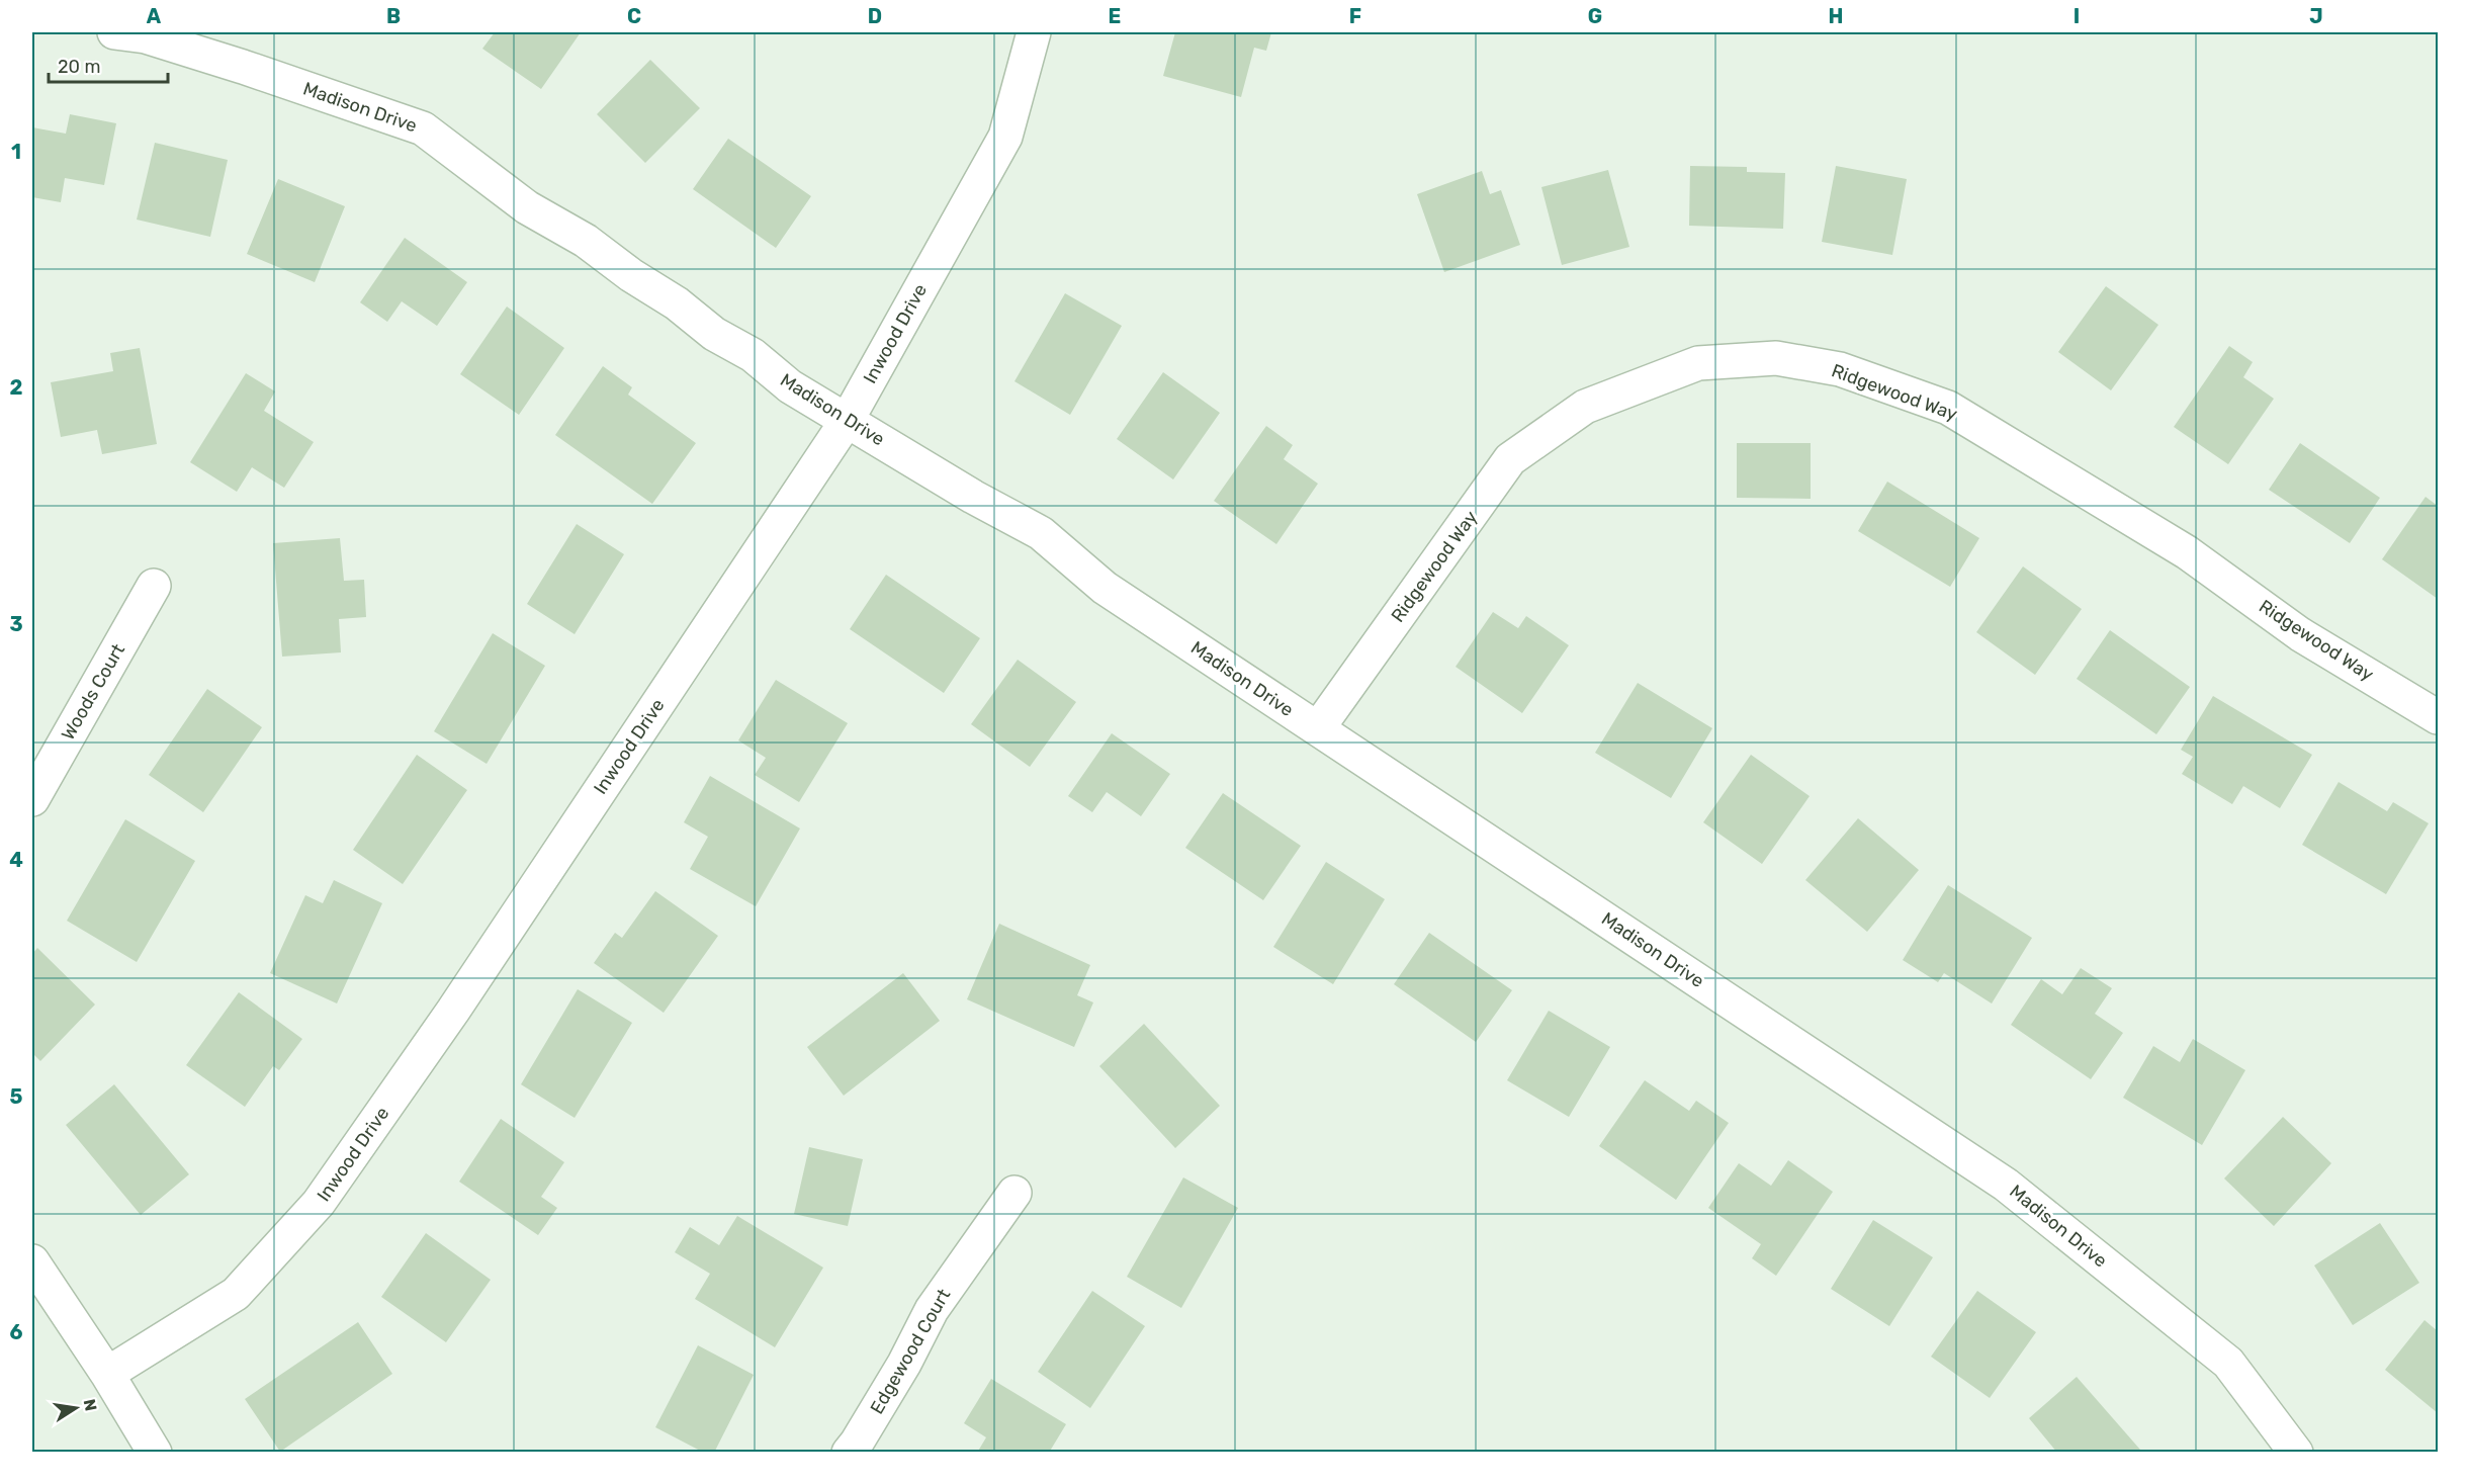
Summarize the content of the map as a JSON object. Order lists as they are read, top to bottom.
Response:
{
  "streets": {
    "street": [
      "Madison Drive",
      "Inwood Drive",
      "Ridgewood Way",
      "Woods Court",
      "Edgewood Court"
    ]
  },
  "crossings": [
    ["Madison Drive", "Inwood Drive"],
    ["Madison Drive", "Ridgewood Way"]
  ],
  "scale_bar": "20 m",
  "north": "right",
  "grid": {
    "columns": [
      "A",
      "B",
      "C",
      "D",
      "E",
      "F",
      "G",
      "H",
      "I",
      "J"
    ],
    "rows": [
      "1",
      "2",
      "3",
      "4",
      "5",
      "6"
    ]
  }
}
